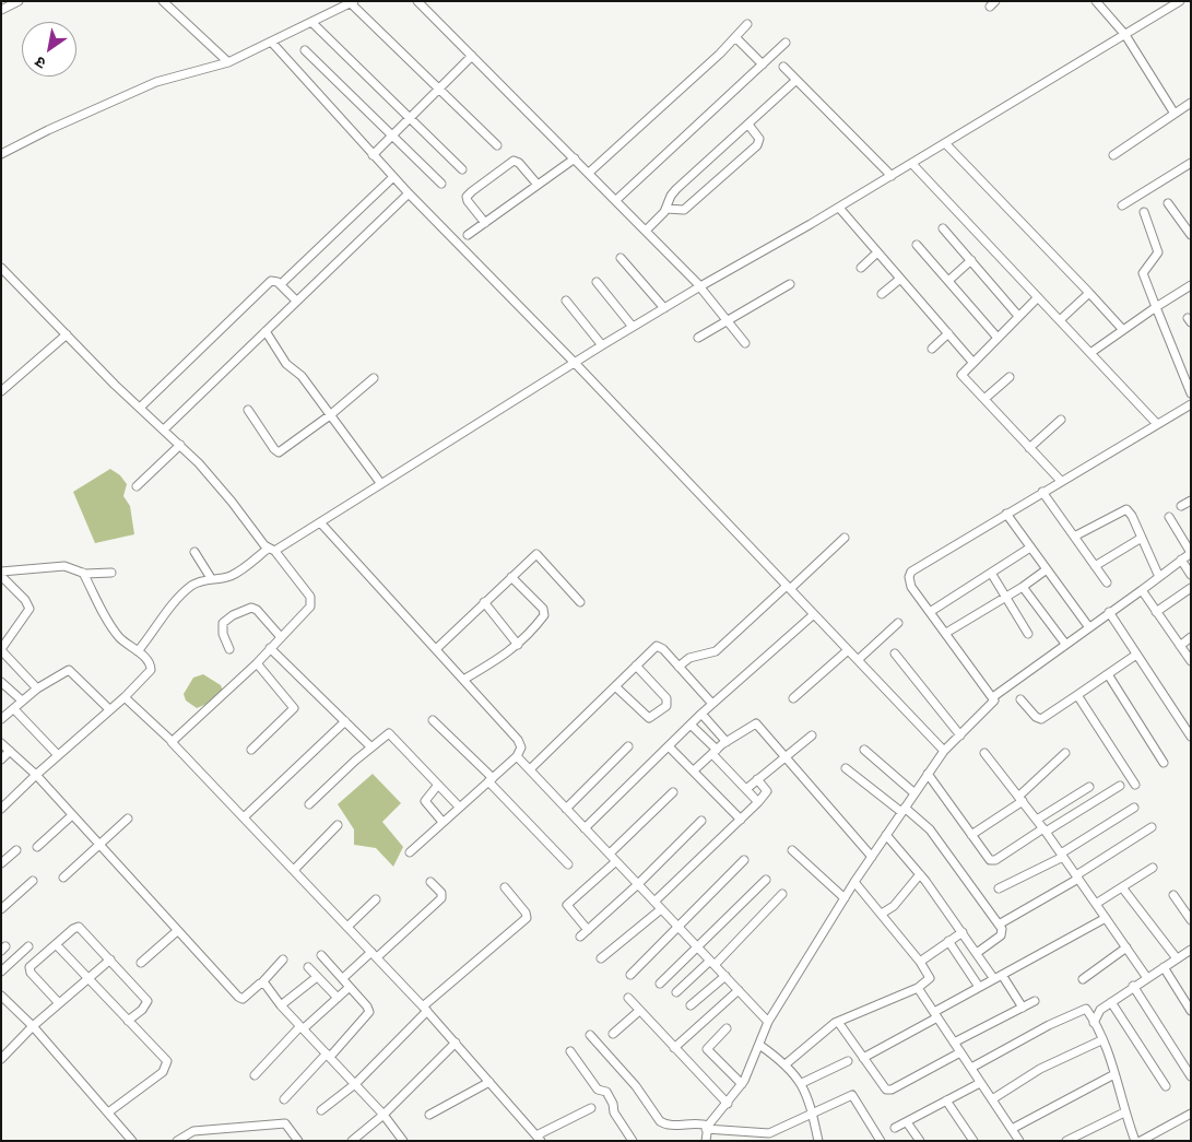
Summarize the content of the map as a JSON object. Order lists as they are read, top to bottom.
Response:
{
  "north": "bottom left"
}
